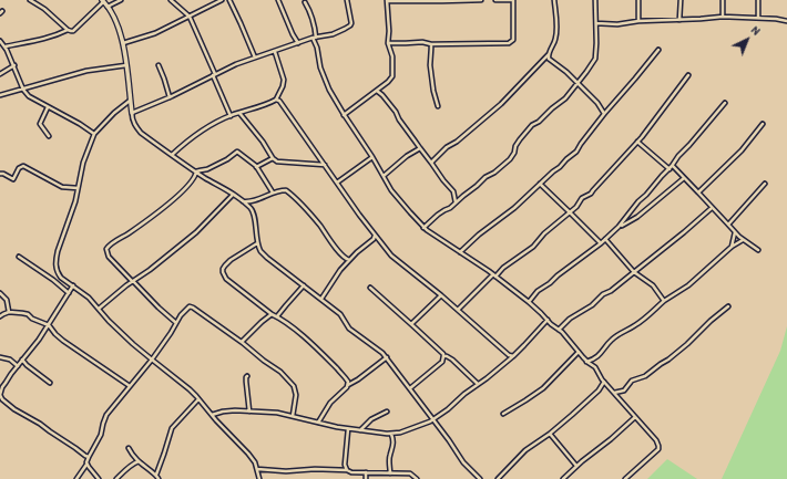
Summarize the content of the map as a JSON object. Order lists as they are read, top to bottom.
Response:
{
  "north": "top right"
}
